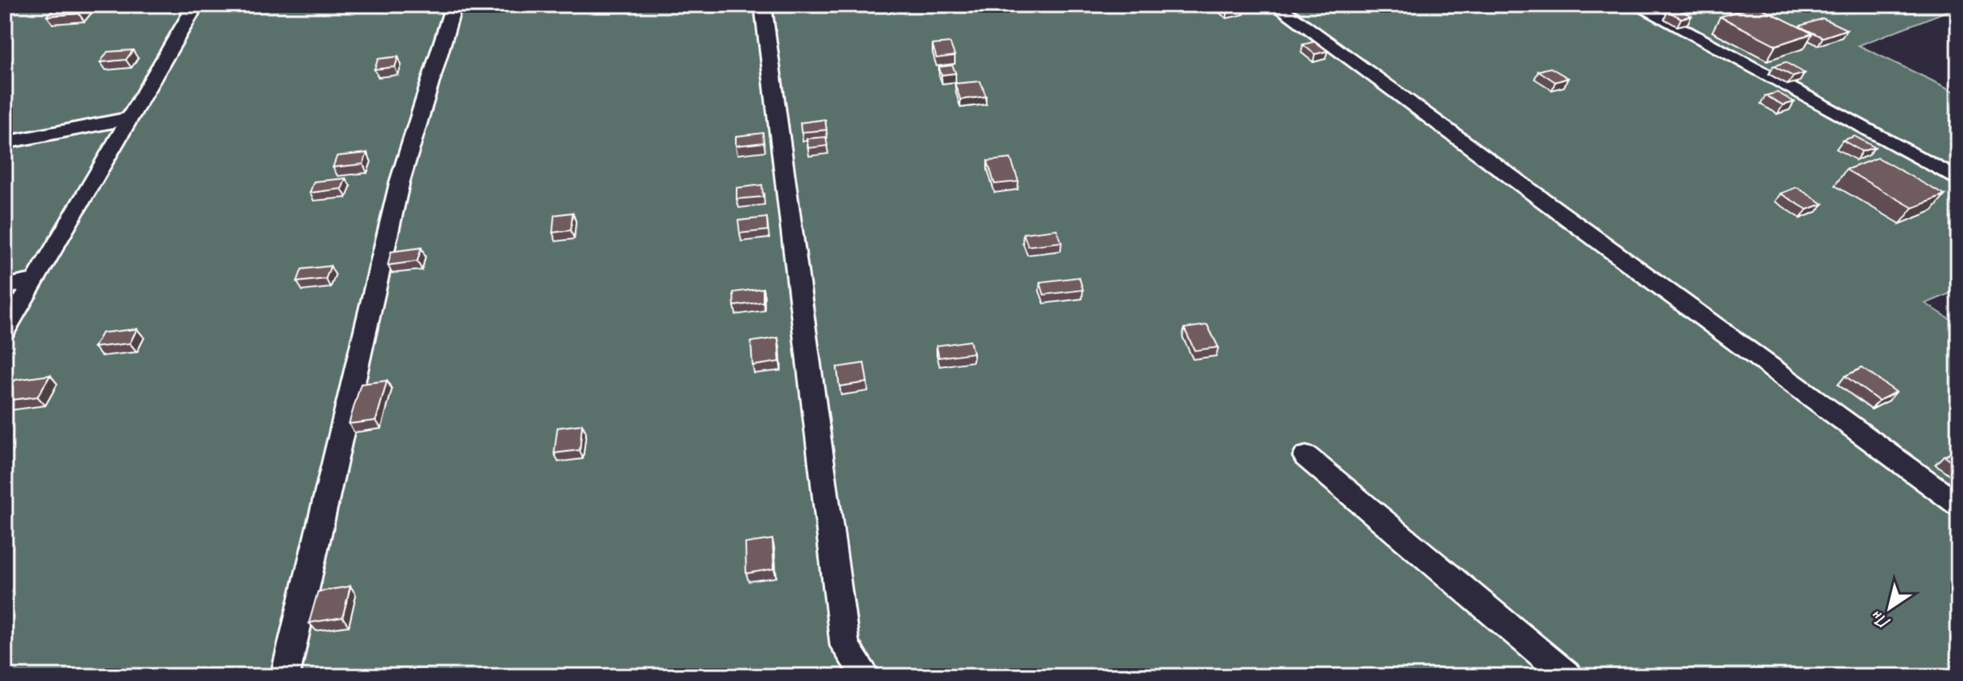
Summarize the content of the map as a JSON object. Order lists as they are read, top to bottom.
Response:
{
  "north": "bottom left"
}
